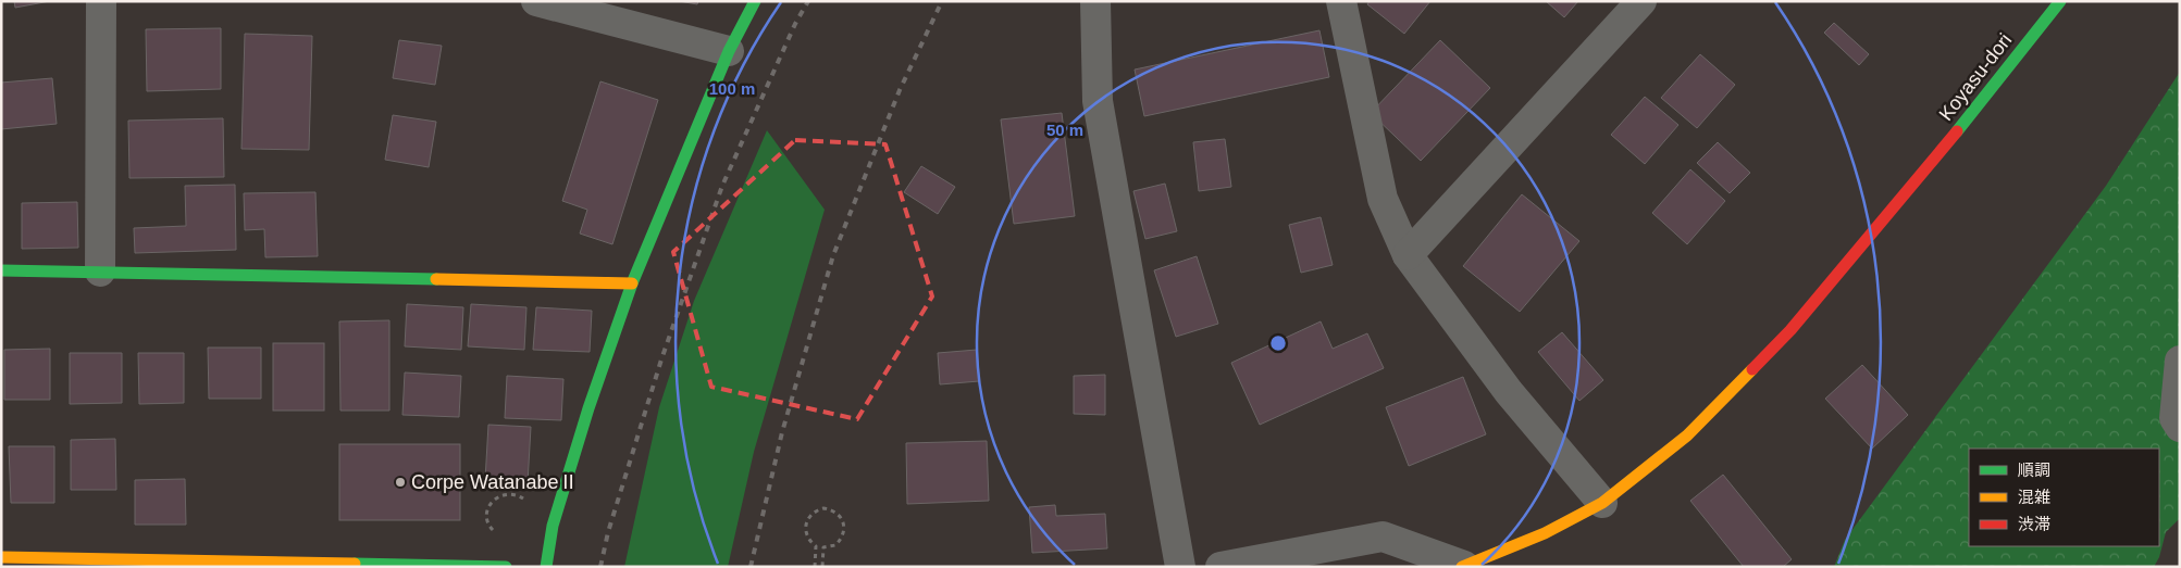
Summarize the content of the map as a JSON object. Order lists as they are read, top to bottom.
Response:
{
  "streets": {
    "street": ["Koyasu-dori"]
  },
  "places": ["Corpe WatanabeⅡ"],
  "legend": ["順調", "混雑", "渋滞"],
  "rings": ["100 m", "50 m"]
}
